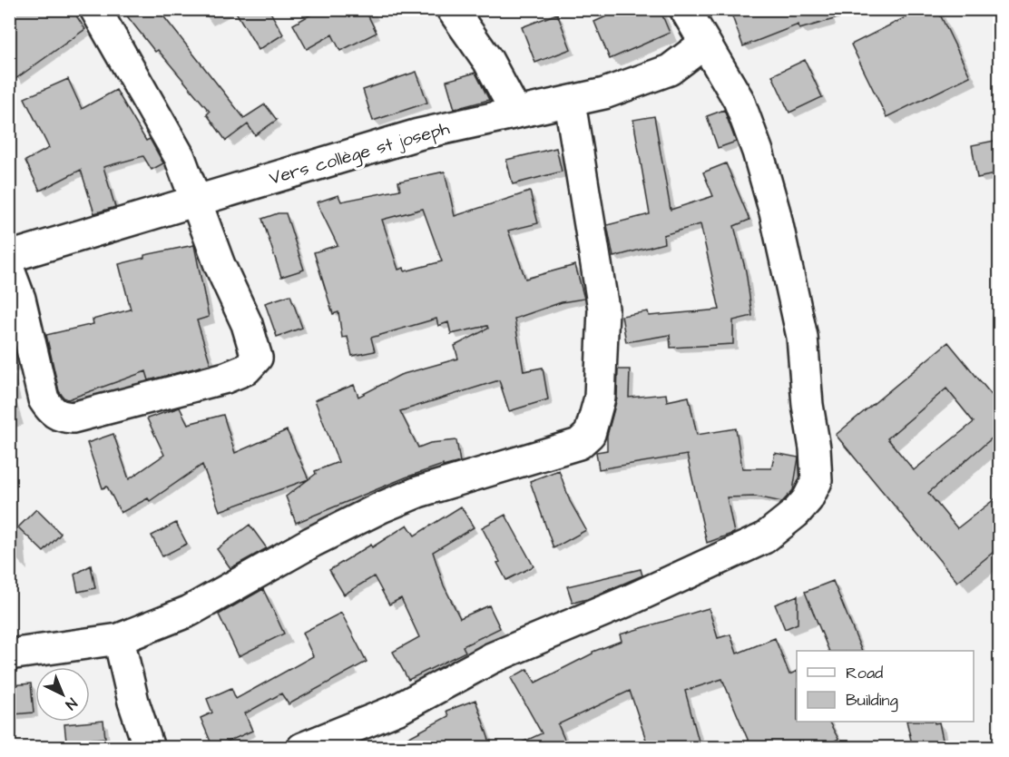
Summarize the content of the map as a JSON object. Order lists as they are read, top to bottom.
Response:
{
  "streets": {
    "street": ["Vers collège st joseph"]
  },
  "legend": ["Road", "Building"],
  "north": "bottom right"
}
